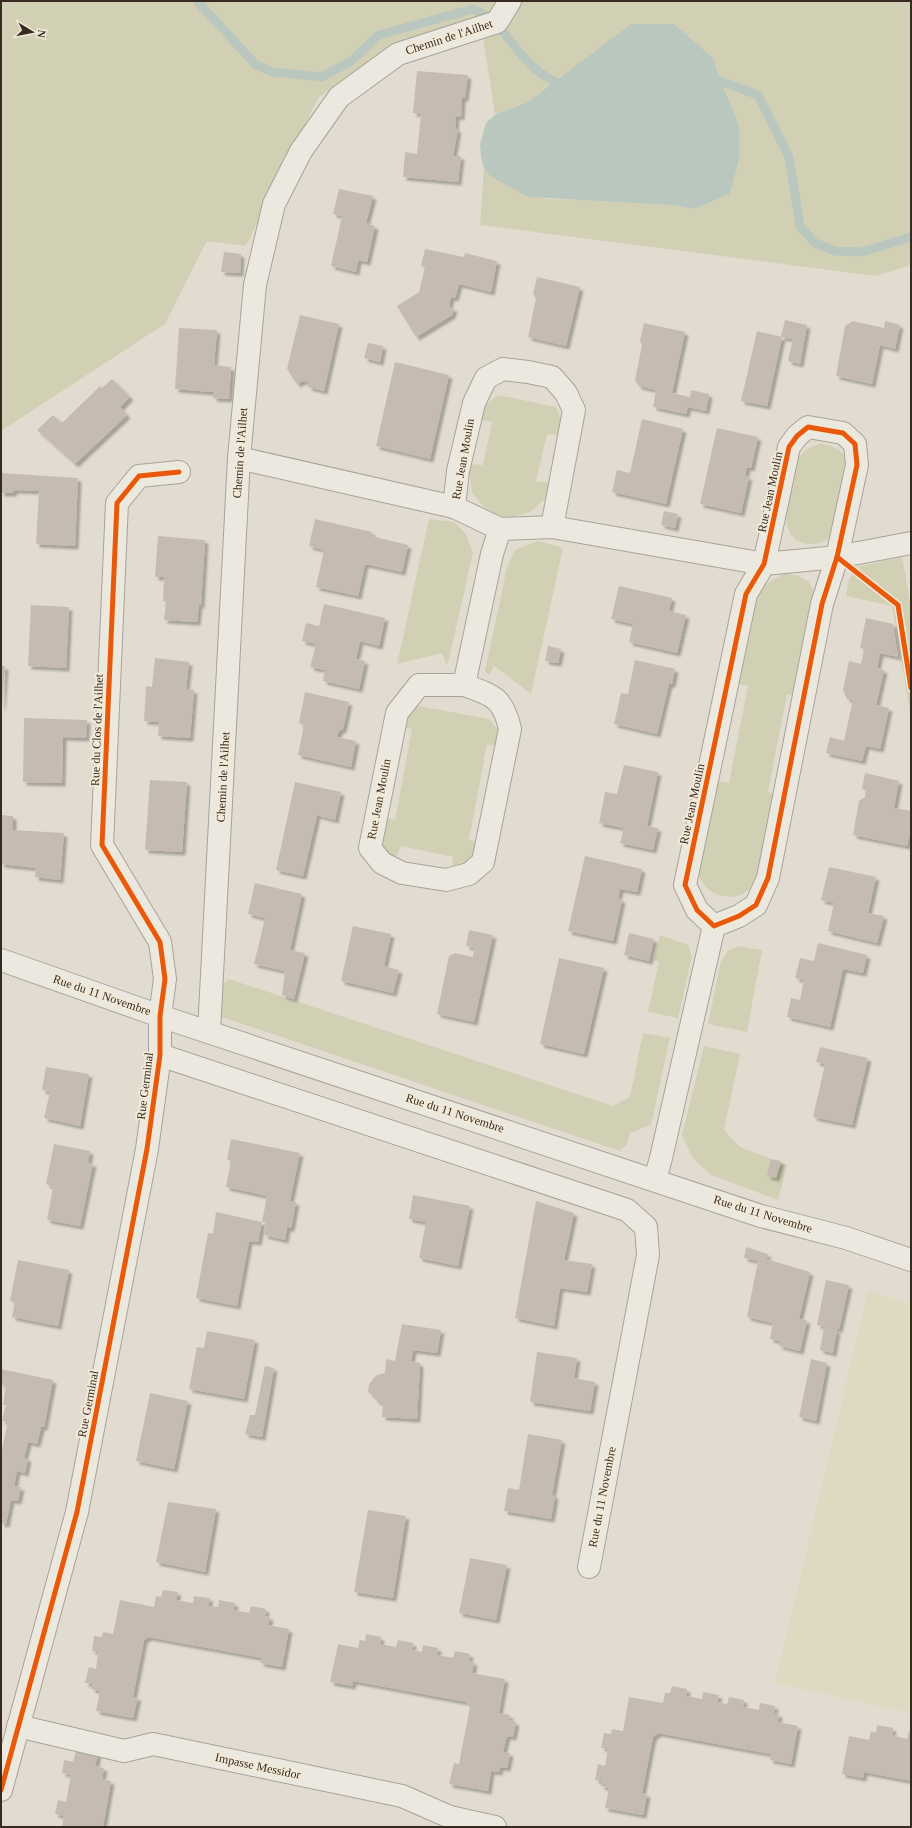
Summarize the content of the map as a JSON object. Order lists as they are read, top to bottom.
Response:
{
  "streets": {
    "street": [
      "Chemin de l'Ailhet",
      "Rue Jean Moulin",
      "Rue du Clos de l'Ailhet",
      "Rue du 11 Novembre",
      "Rue Germinal",
      "Impasse Messidor"
    ]
  },
  "crossings": [
    ["Chemin de l'Ailhet", "Rue Jean Moulin"],
    ["Chemin de l'Ailhet", "Rue du 11 Novembre"],
    ["Rue du Clos de l'Ailhet", "Rue du 11 Novembre"],
    ["Rue du Clos de l'Ailhet", "Rue Germinal"],
    ["Rue du 11 Novembre", "Rue Germinal"],
    ["Rue Germinal", "Impasse Messidor"]
  ],
  "north": "right"
}
